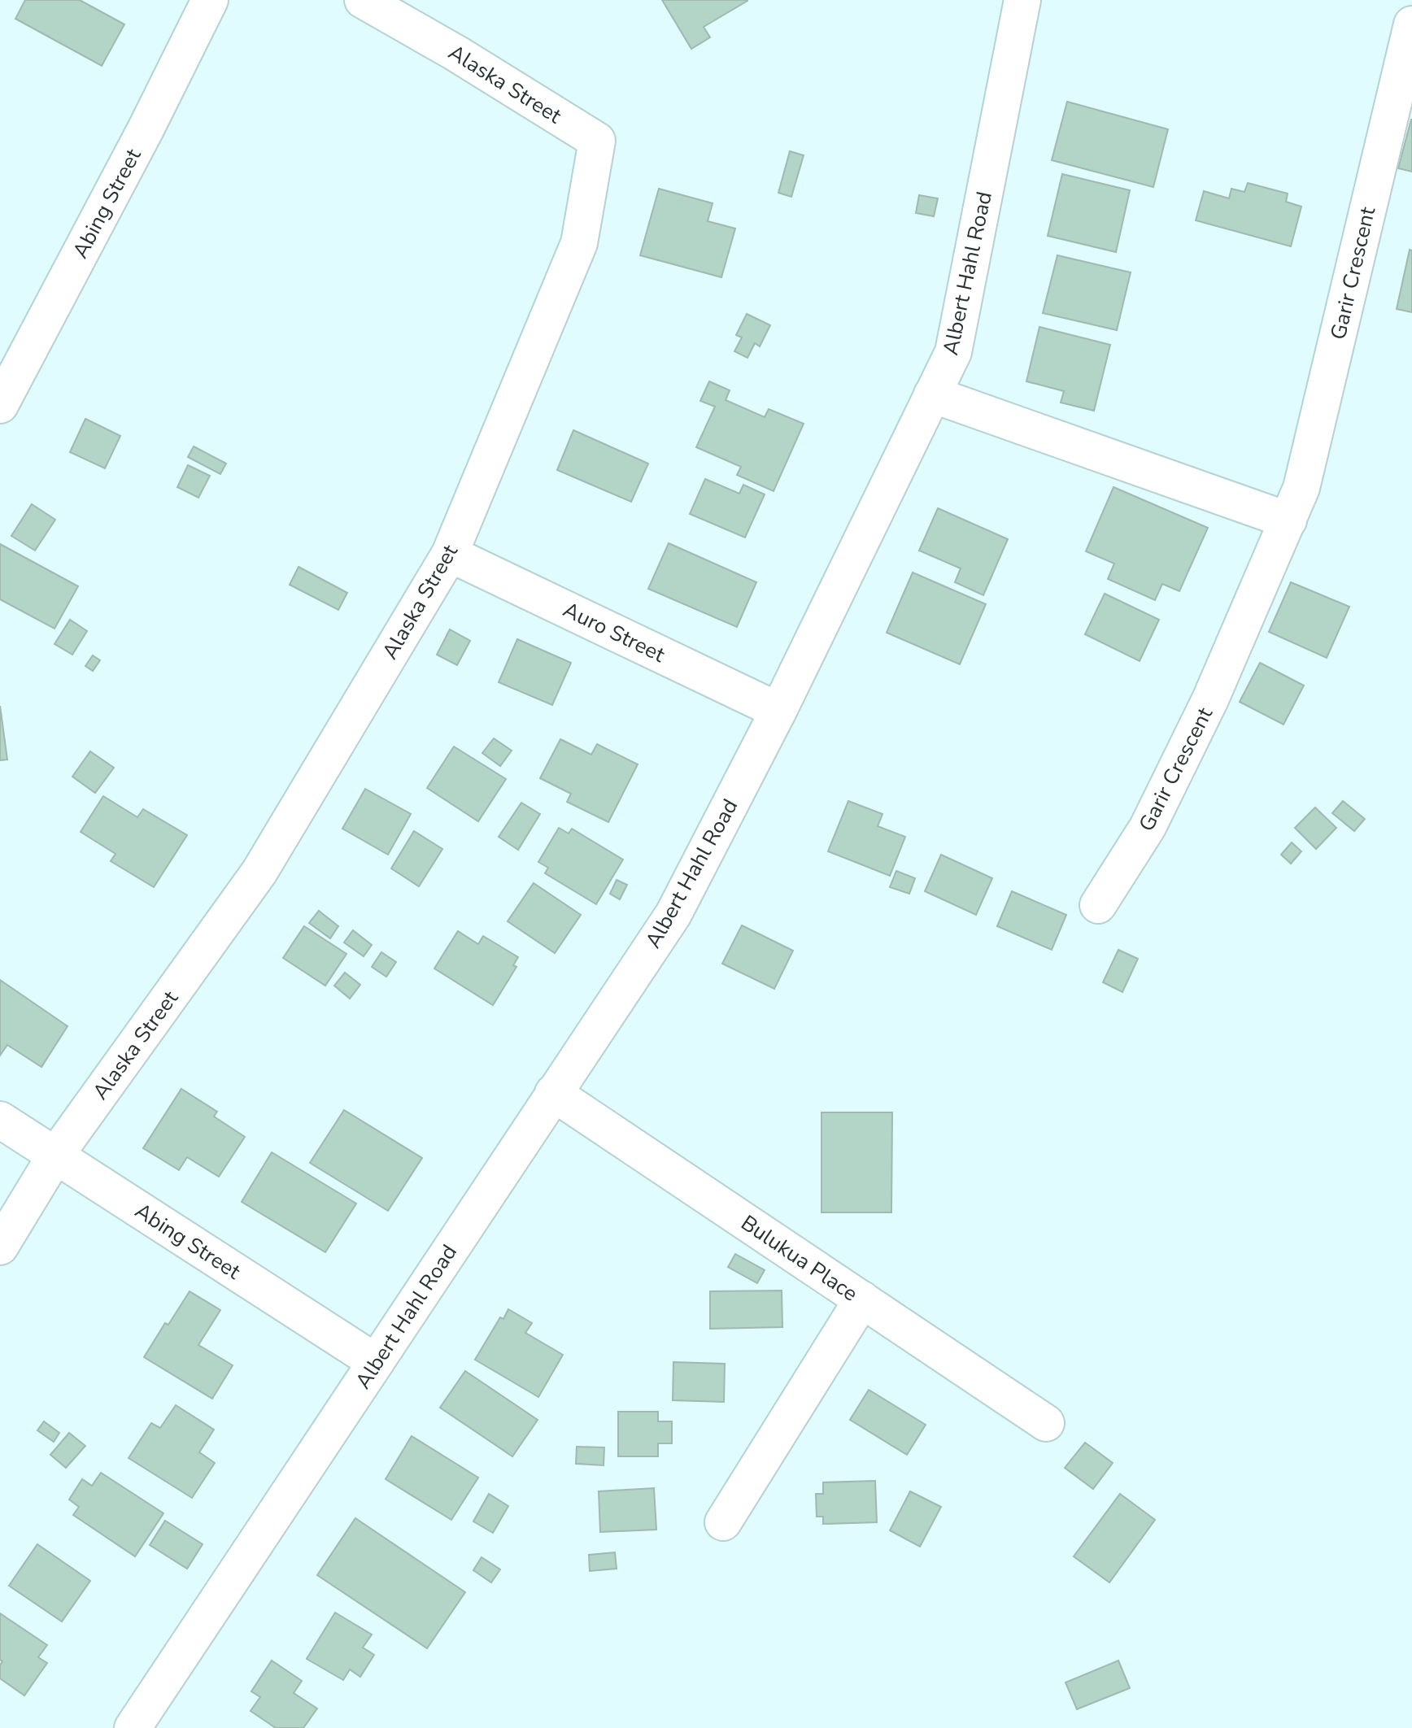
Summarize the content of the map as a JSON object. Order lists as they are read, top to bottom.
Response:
{
  "streets": {
    "street": [
      "Alaska Street",
      "Abing Street",
      "Albert Hahl Road",
      "Garir Crescent",
      "Auro Street",
      "Bulukua Place"
    ]
  },
  "crossings": [
    ["Alaska Street", "Abing Street"],
    ["Alaska Street", "Auro Street"],
    ["Abing Street", "Albert Hahl Road"],
    ["Albert Hahl Road", "Auro Street"],
    ["Albert Hahl Road", "Bulukua Place"]
  ]
}
